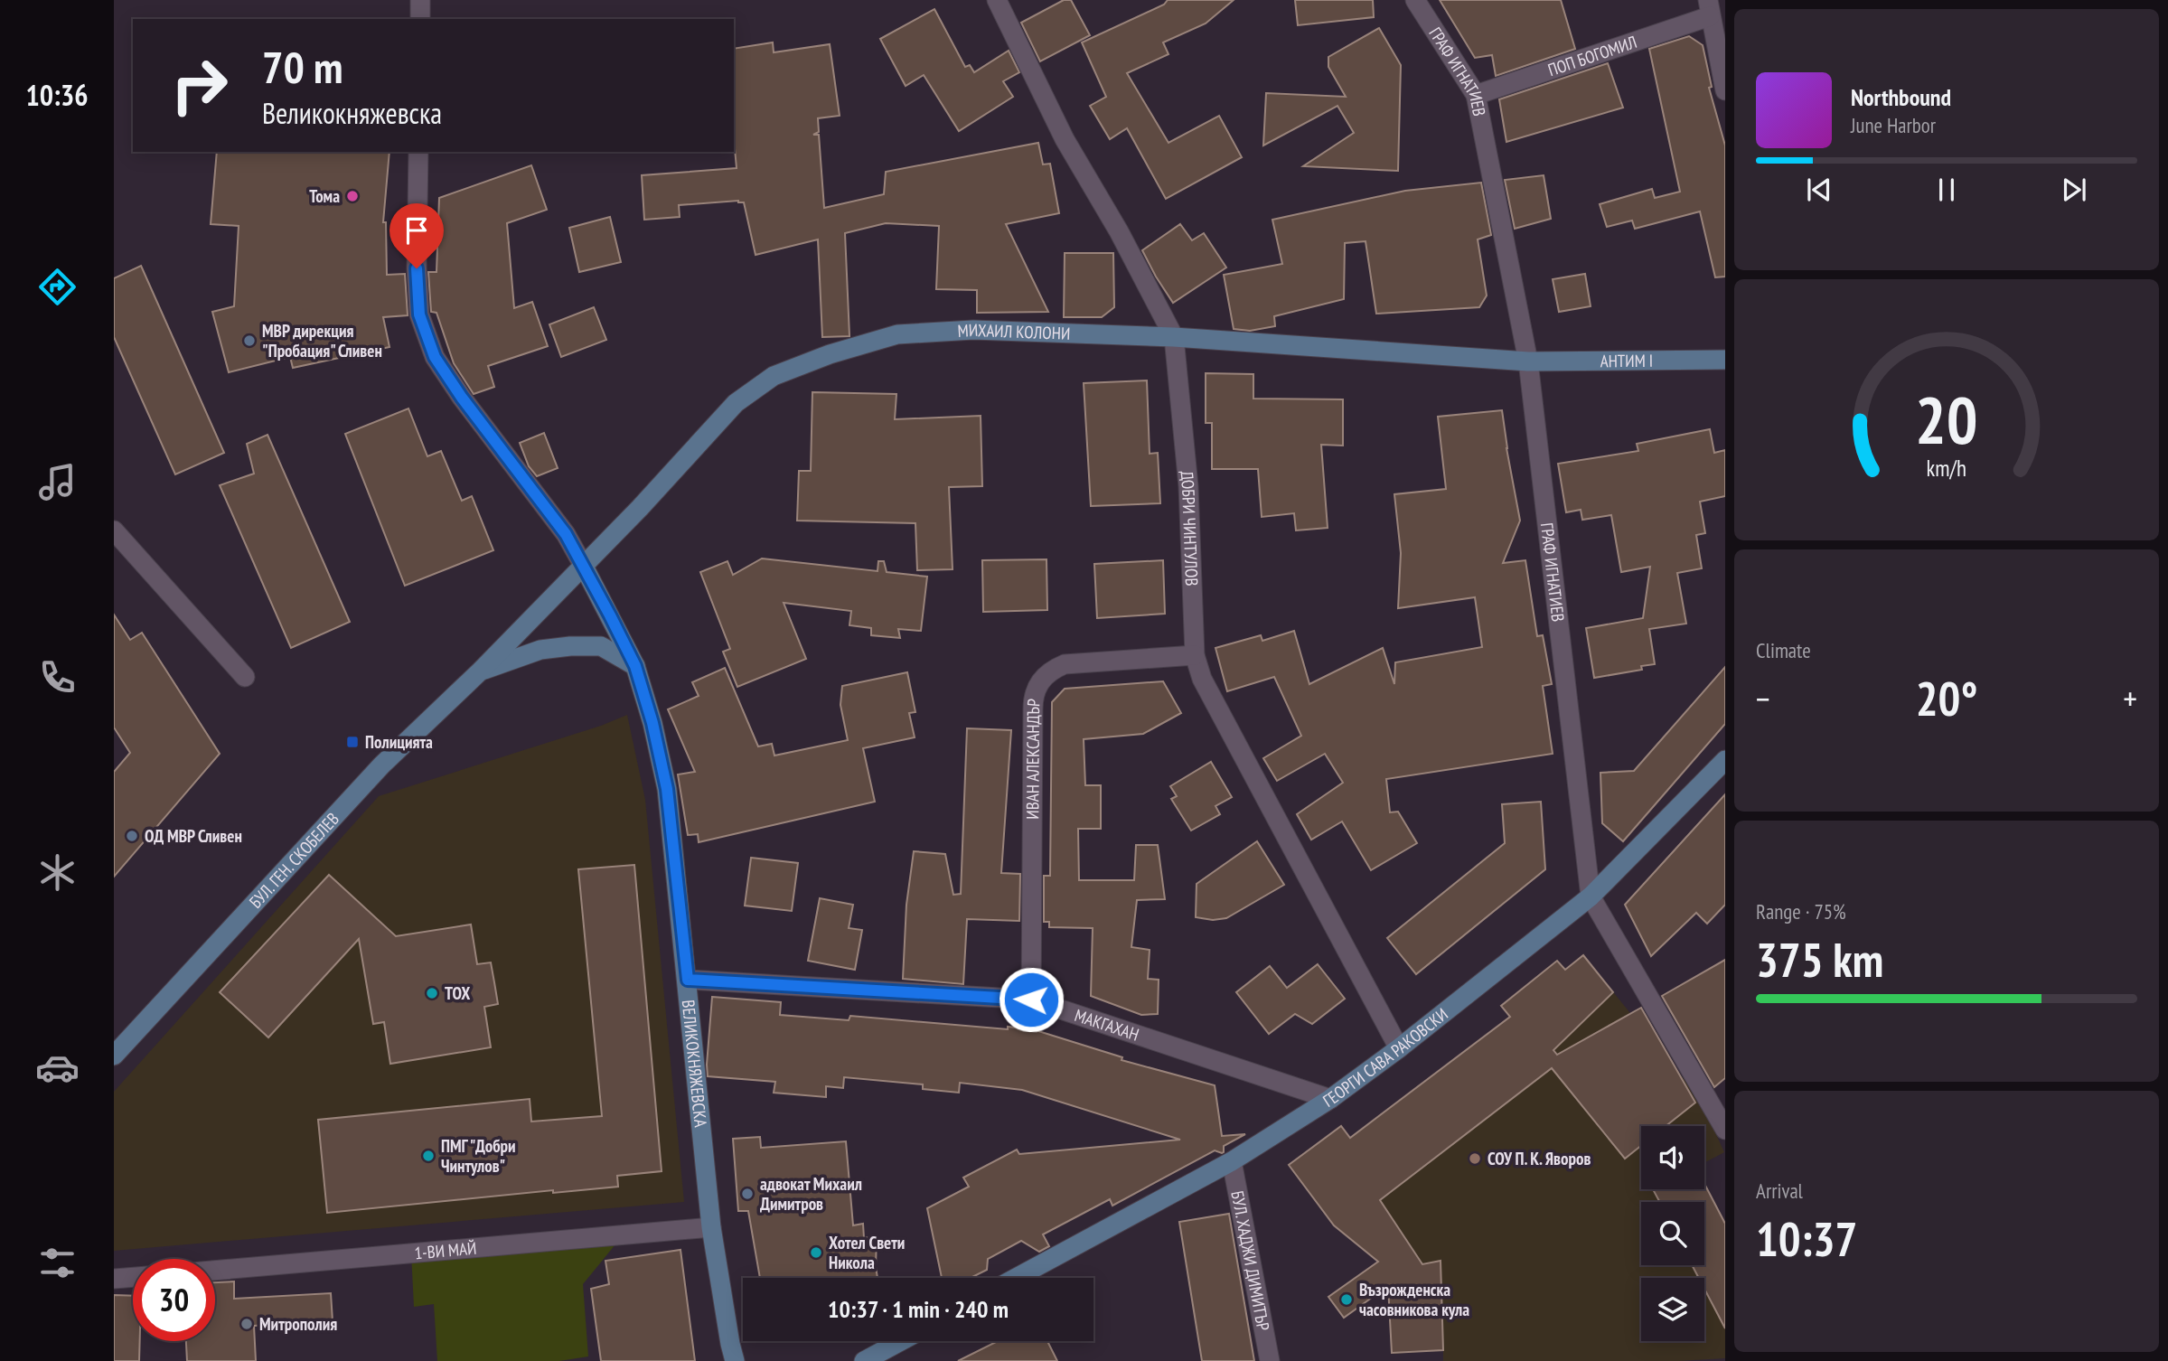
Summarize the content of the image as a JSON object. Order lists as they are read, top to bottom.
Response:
{
  "streets": {
    "street": [
      "ПОП БОГОМИЛ",
      "ГРАФ ИГНАТИЕВ",
      "МИХАИЛ КОЛОНИ",
      "АНТИМ I",
      "ДОБРИ ЧИНТУЛОВ",
      "ИВАН АЛЕКСАНДЪР",
      "БУЛ. ГЕН. СКОБЕЛЕВ",
      "МАКГАХАН",
      "ГЕОРГИ САВА РАКОВСКИ",
      "ВЕЛИКОКНЯЖЕВСКА",
      "1-ВИ МАЙ",
      "БУЛ. ХАДЖИ ДИМИТЪР"
    ]
  },
  "crossings": [
    ["ПОП БОГОМИЛ", "ГРАФ ИГНАТИЕВ"],
    ["ГРАФ ИГНАТИЕВ", "МИХАИЛ КОЛОНИ"],
    ["ГРАФ ИГНАТИЕВ", "АНТИМ I"],
    ["ГРАФ ИГНАТИЕВ", "ГЕОРГИ САВА РАКОВСКИ"],
    ["МИХАИЛ КОЛОНИ", "АНТИМ I"],
    ["МИХАИЛ КОЛОНИ", "ДОБРИ ЧИНТУЛОВ"],
    ["МИХАИЛ КОЛОНИ", "БУЛ. ГЕН. СКОБЕЛЕВ"],
    ["МИХАИЛ КОЛОНИ", "ВЕЛИКОКНЯЖЕВСКА"],
    ["ДОБРИ ЧИНТУЛОВ", "ИВАН АЛЕКСАНДЪР"],
    ["ДОБРИ ЧИНТУЛОВ", "ГЕОРГИ САВА РАКОВСКИ"],
    ["ИВАН АЛЕКСАНДЪР", "МАКГАХАН"],
    ["МАКГАХАН", "ГЕОРГИ САВА РАКОВСКИ"],
    ["МАКГАХАН", "ВЕЛИКОКНЯЖЕВСКА"],
    ["ГЕОРГИ САВА РАКОВСКИ", "БУЛ. ХАДЖИ ДИМИТЪР"],
    ["ВЕЛИКОКНЯЖЕВСКА", "1-ВИ МАЙ"]
  ],
  "places": {
    "other": [
      "Тома",
      "МВР дирекция \"Пробация\" Сливен",
      "ОД МВР Сливен",
      "ТОХ",
      "ПМГ \"Добри Чинтулов\"",
      "СОУ П. К. Яворов",
      "адвокат Михаил Димитров",
      "Хотел Свети Никола",
      "Възрожденска часовникова кула",
      "Митрополия"
    ],
    "transit": ["Полицията"]
  },
  "page": {
    "tabs": "10:36",
    "turn": ["70 m", "Великокняжевска"],
    "song": ["Northbound", "June Harbor"],
    "tile": [
      "Climate",
      ["Range · 75%", "375 km"],
      ["Arrival", "10:37"]
    ],
    "heat": ["−", "20°", "+"],
    "limit": "30",
    "trip": "10:37 · 1 min · 240 m",
    "gauge": ["20", "km/h"]
  }
}
